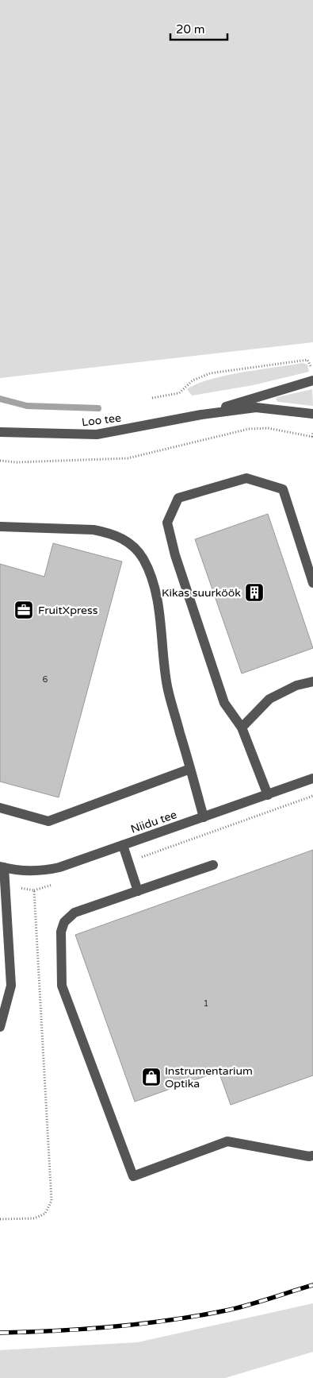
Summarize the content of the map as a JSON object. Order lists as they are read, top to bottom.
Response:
{
  "streets": {
    "street": ["Loo tee", "Niidu tee"]
  },
  "places": {
    "building": ["Kikas suurköök"],
    "office": ["FruitXpress"],
    "shop": ["Instrumentarium Optika"]
  },
  "house_numbers": ["6", "1"],
  "scale_bar": "20 m"
}
